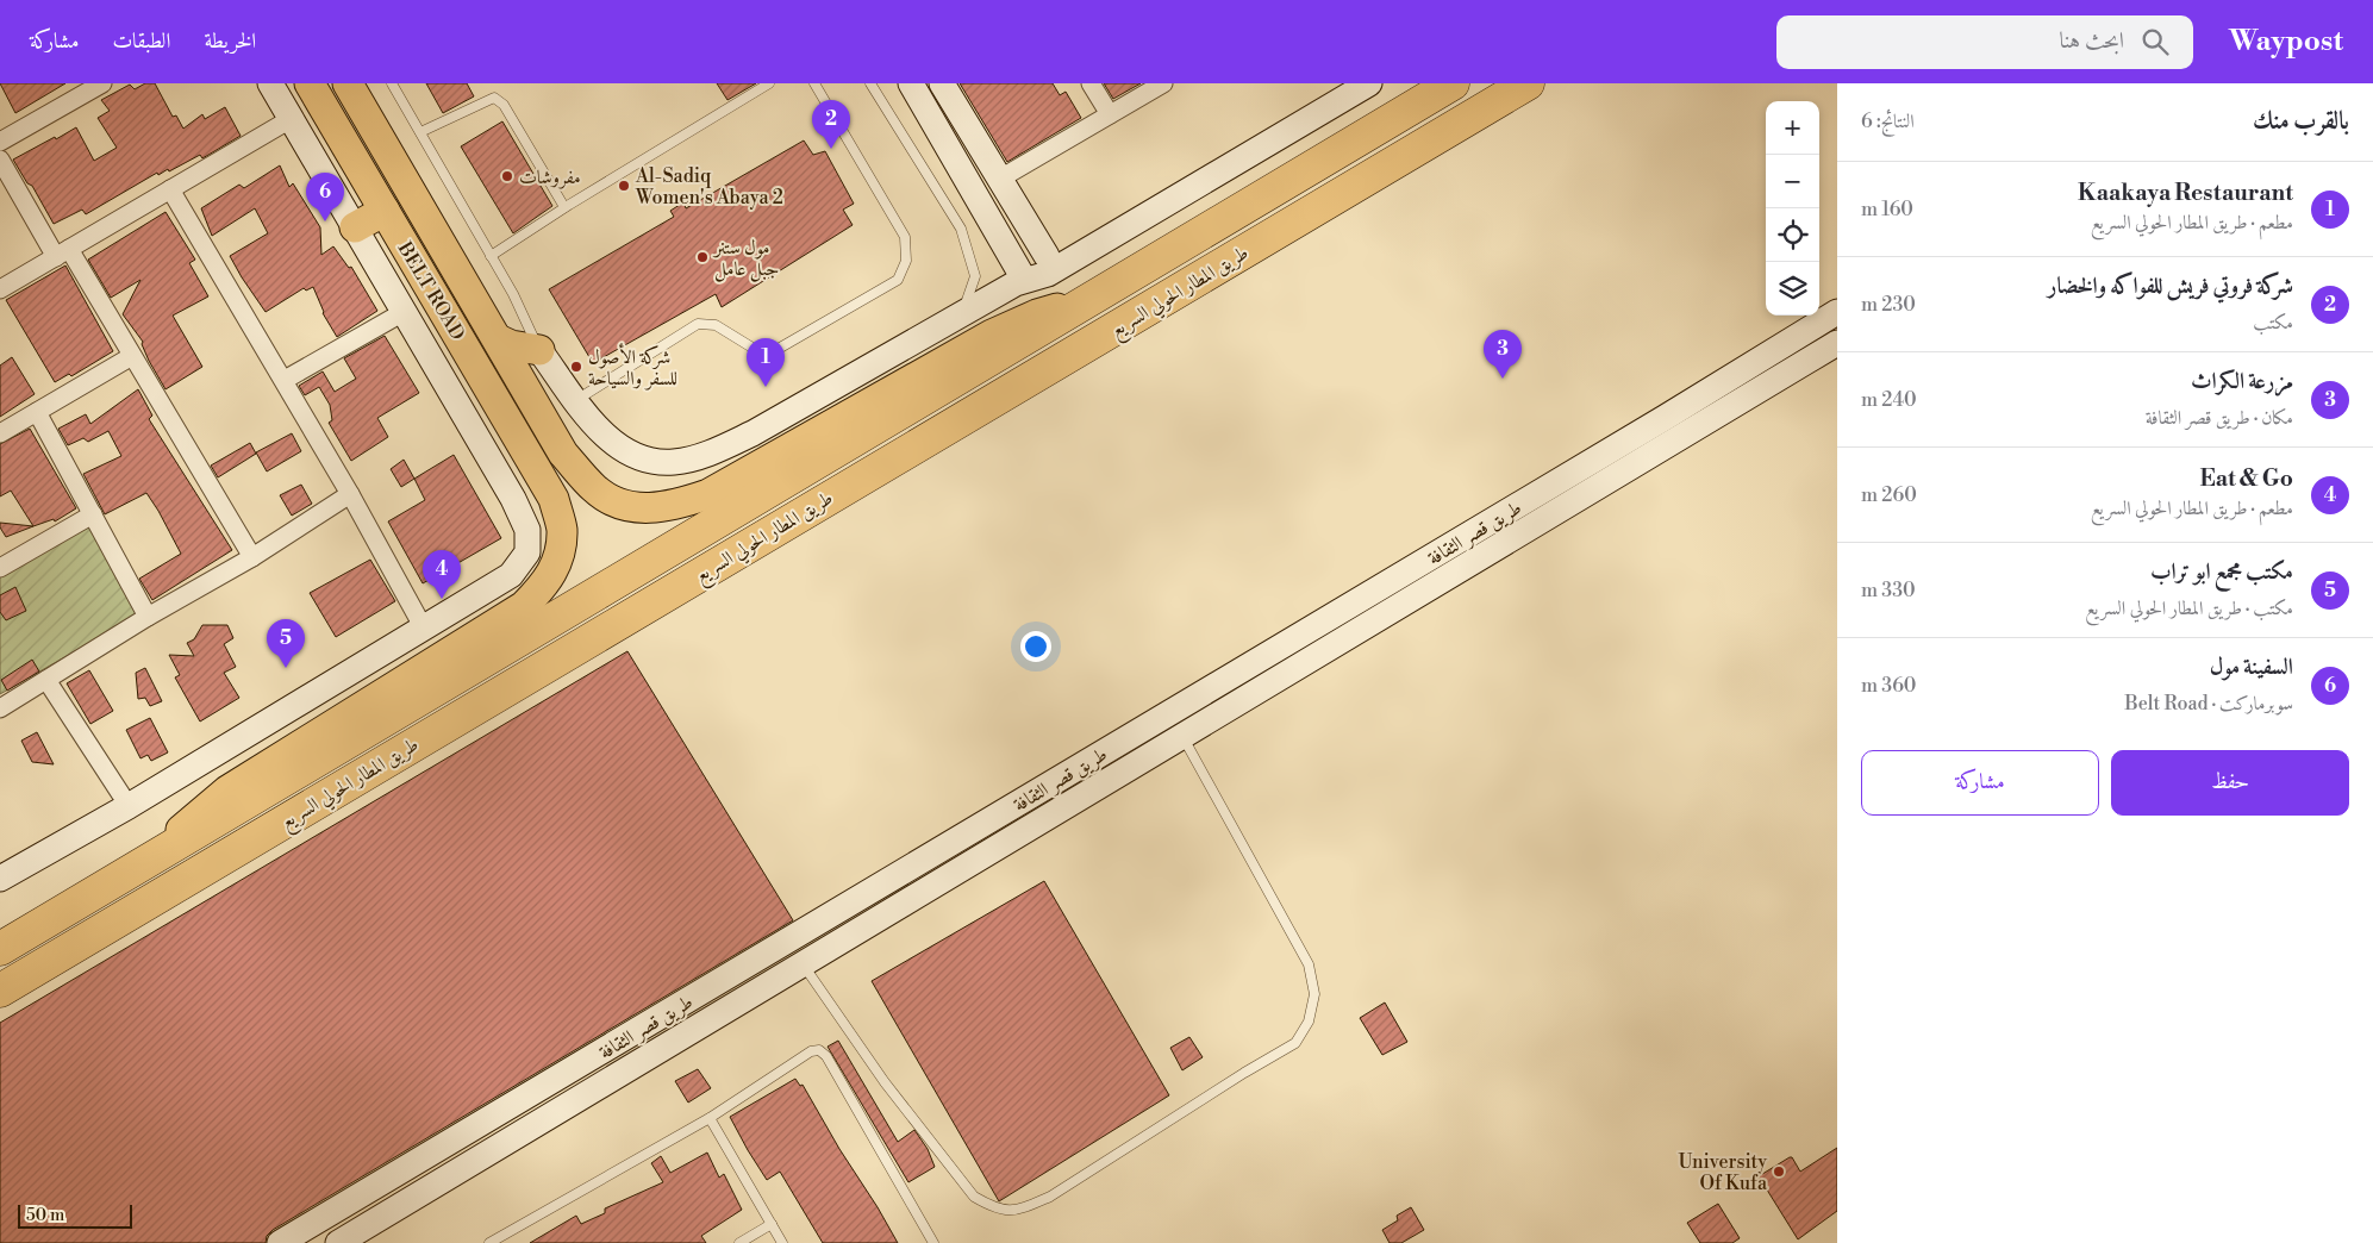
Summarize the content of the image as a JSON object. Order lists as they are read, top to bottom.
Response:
{
  "streets": {
    "highway": ["طريق المطار الحولي السريع"],
    "main road": ["BELT ROAD"],
    "street": ["طريق قصر الثقافة"]
  },
  "crossings": [
    ["BELT ROAD", "طريق المطار الحولي السريع"]
  ],
  "places": [
    "مفروشات",
    "Al-Sadiq Women's Abaya 2",
    "مول ستنر جبل عامل",
    "شركة الأصول للسفر والسياحة",
    "University Of Kufa"
  ],
  "scale_bar": "50 m",
  "page": {
    "header": "Waypost",
    "search": "ابحث هنا",
    "nav": ["الخريطة", "الطبقات", "مشاركة"],
    "heading": ["بالقرب منك", "النتائج: 6"],
    "pins": [
      "2",
      "6",
      "3",
      "1",
      "4",
      "5"
    ],
    "map_buttons": ["+", "−"],
    "list": [
      {
        "mark": "1",
        "name": "Kaakaya Restaurant",
        "note": "مطعم · طريق المطار الحولي السريع",
        "value": "160 m"
      },
      {
        "mark": "2",
        "name": "شركة فروتي فريش للفواكه والخضار",
        "note": "مكتب",
        "value": "230 m"
      },
      {
        "mark": "3",
        "name": "مزرعة الكراث",
        "note": "مكان · طريق قصر الثقافة",
        "value": "240 m"
      },
      {
        "mark": "4",
        "name": "Eat & Go",
        "note": "مطعم · طريق المطار الحولي السريع",
        "value": "260 m"
      },
      {
        "mark": "5",
        "name": "مكتب مجمع ابو تراب",
        "note": "مكتب · طريق المطار الحولي السريع",
        "value": "330 m"
      },
      {
        "mark": "6",
        "name": "السفينة مول",
        "note": "سوبرماركت · Belt Road",
        "value": "360 m"
      }
    ],
    "buttons": ["حفظ", "مشاركة"],
    "scale": "50 m"
  }
}
